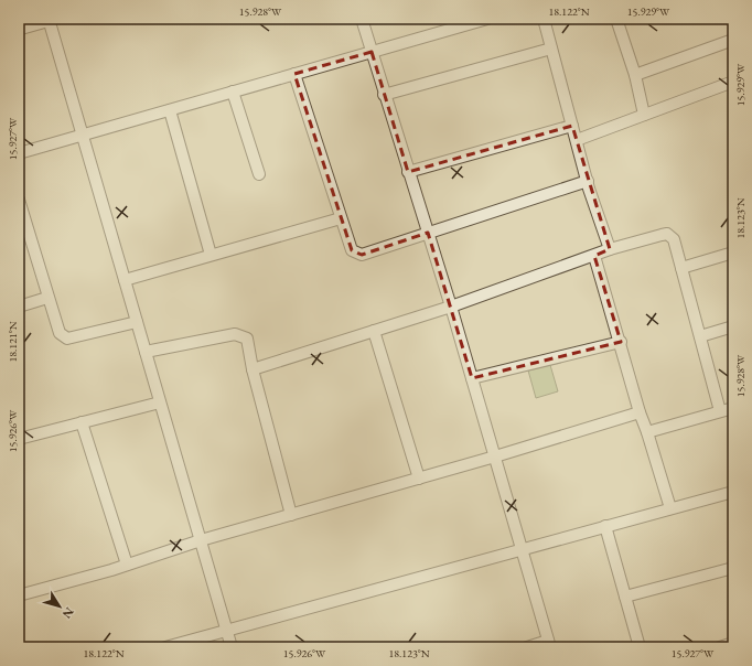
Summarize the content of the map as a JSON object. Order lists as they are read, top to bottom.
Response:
{
  "north": "bottom right",
  "coordinates": [
    "15.928°W",
    "18.122°N",
    "15.929°W",
    "15.927°W",
    "18.123°N",
    "18.121°N",
    "15.926°W"
  ]
}
